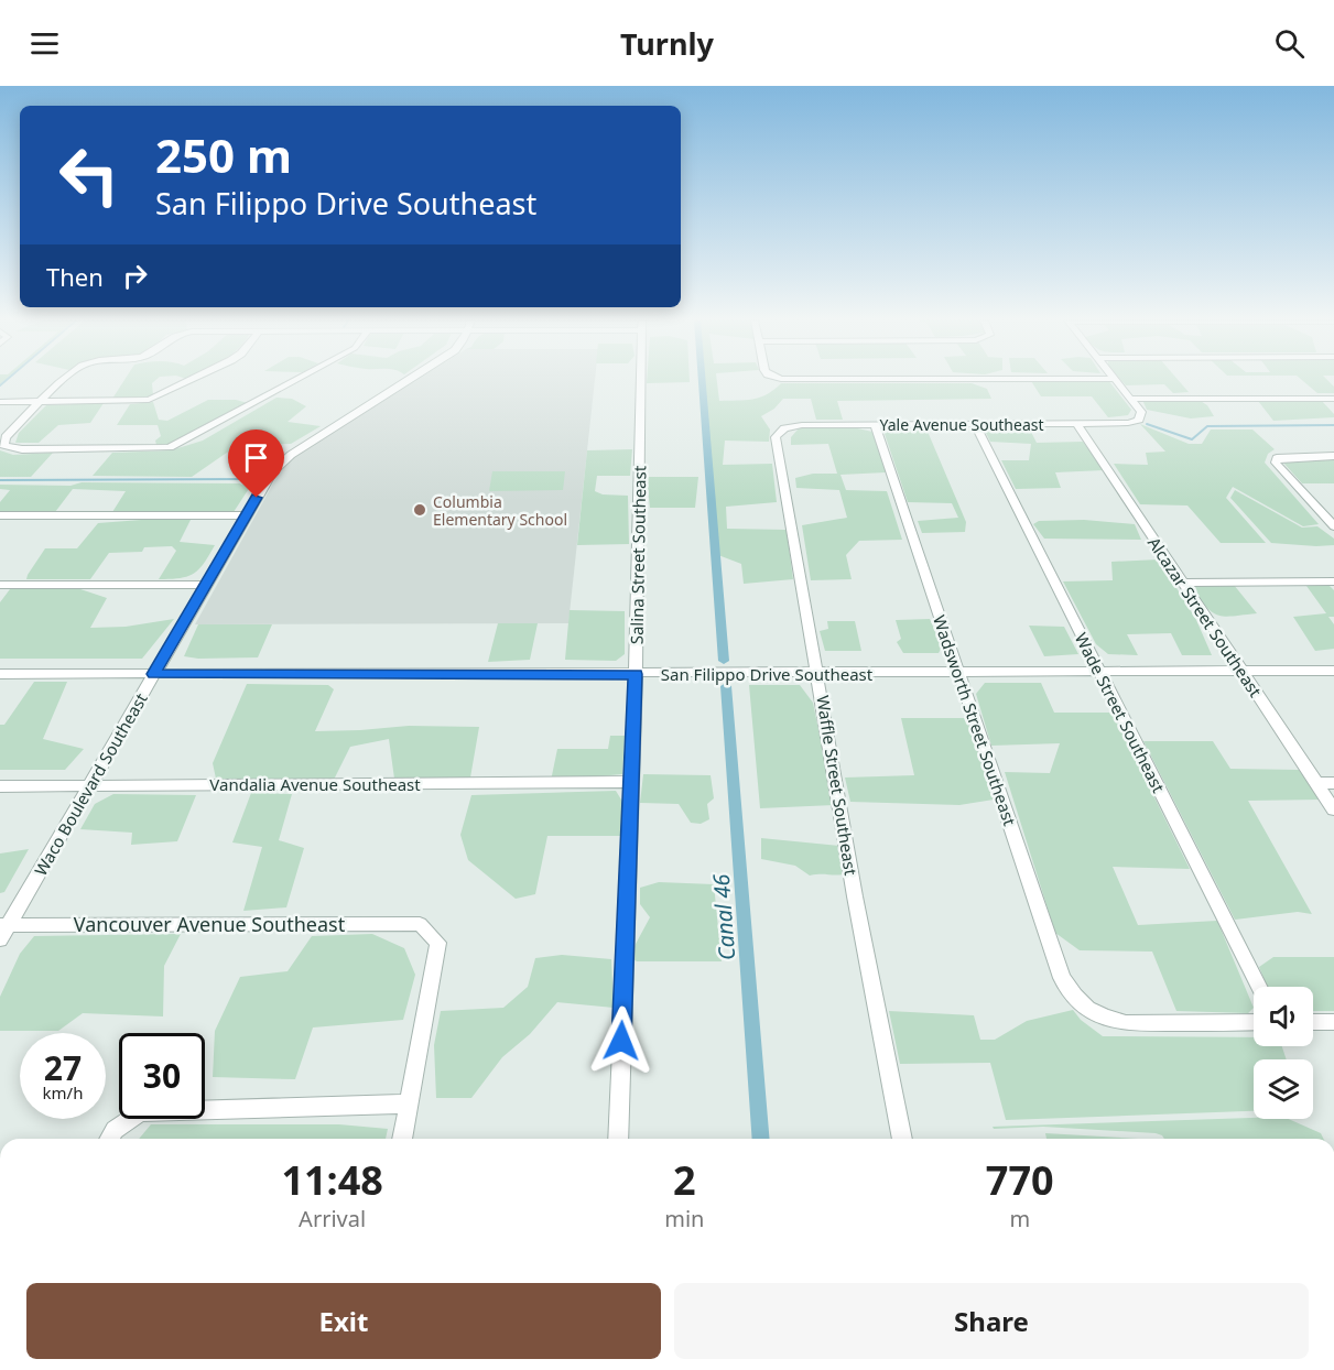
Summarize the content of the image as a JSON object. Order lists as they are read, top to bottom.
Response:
{
  "streets": {
    "street": [
      "Yale Avenue Southeast",
      "Salina Street Southeast",
      "Alcazar Street Southeast",
      "San Filippo Drive Southeast",
      "Wade Street Southeast",
      "Wadsworth Street Southeast",
      "Waco Boulevard Southeast",
      "Vandalia Avenue Southeast",
      "Waffle Street Southeast",
      "Vancouver Avenue Southeast"
    ]
  },
  "crossings": [
    ["Yale Avenue Southeast", "Alcazar Street Southeast"],
    ["Yale Avenue Southeast", "Wade Street Southeast"],
    ["Yale Avenue Southeast", "Wadsworth Street Southeast"],
    ["Yale Avenue Southeast", "Waffle Street Southeast"],
    ["Salina Street Southeast", "San Filippo Drive Southeast"],
    ["Salina Street Southeast", "Vandalia Avenue Southeast"],
    ["Alcazar Street Southeast", "San Filippo Drive Southeast"],
    ["San Filippo Drive Southeast", "Wade Street Southeast"],
    ["San Filippo Drive Southeast", "Wadsworth Street Southeast"],
    ["San Filippo Drive Southeast", "Waco Boulevard Southeast"],
    ["San Filippo Drive Southeast", "Waffle Street Southeast"],
    ["Waco Boulevard Southeast", "Vandalia Avenue Southeast"],
    ["Waco Boulevard Southeast", "Vancouver Avenue Southeast"]
  ],
  "water": ["Canal 46"],
  "places": ["Columbia Elementary School"],
  "page": {
    "header": "Turnly",
    "turn": ["250 m", "San Filippo Drive Southeast"],
    "then": "Then",
    "speed": "27 km/h",
    "limit": "30",
    "eta": [
      "11:48",
      "Arrival",
      "2",
      "min",
      "770",
      "m"
    ],
    "buttons": ["Exit", "Share"]
  }
}
